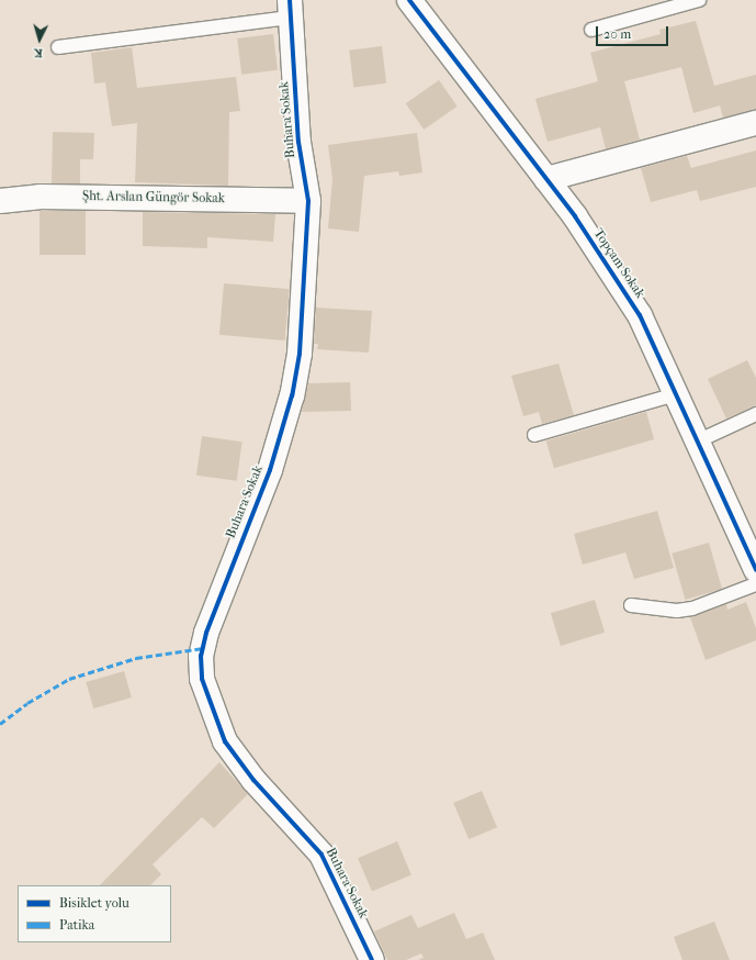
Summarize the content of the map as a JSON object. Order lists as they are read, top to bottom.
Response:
{
  "streets": {
    "street": ["Buhara Sokak", "Şht. Arslan Güngör Sokak", "Topçam Sokak"]
  },
  "crossings": [
    ["Buhara Sokak", "Şht. Arslan Güngör Sokak"]
  ],
  "legend": ["Bisiklet yolu", "Patika"],
  "scale_bar": "20 m",
  "north": "bottom"
}
